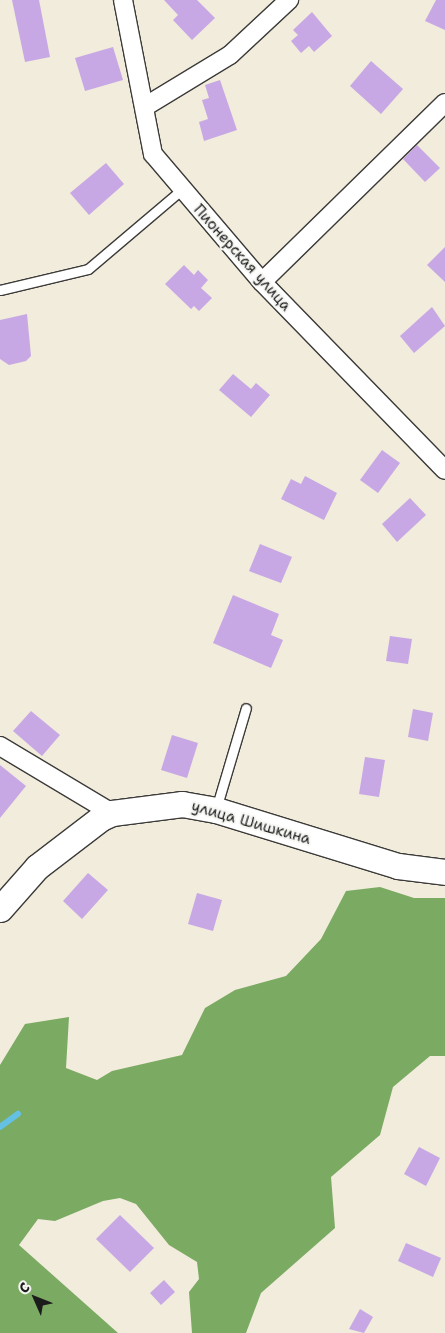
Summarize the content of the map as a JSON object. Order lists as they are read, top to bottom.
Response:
{
  "streets": {
    "street": ["Пионерская улица", "улица Шишкина"]
  },
  "north": "top left"
}
